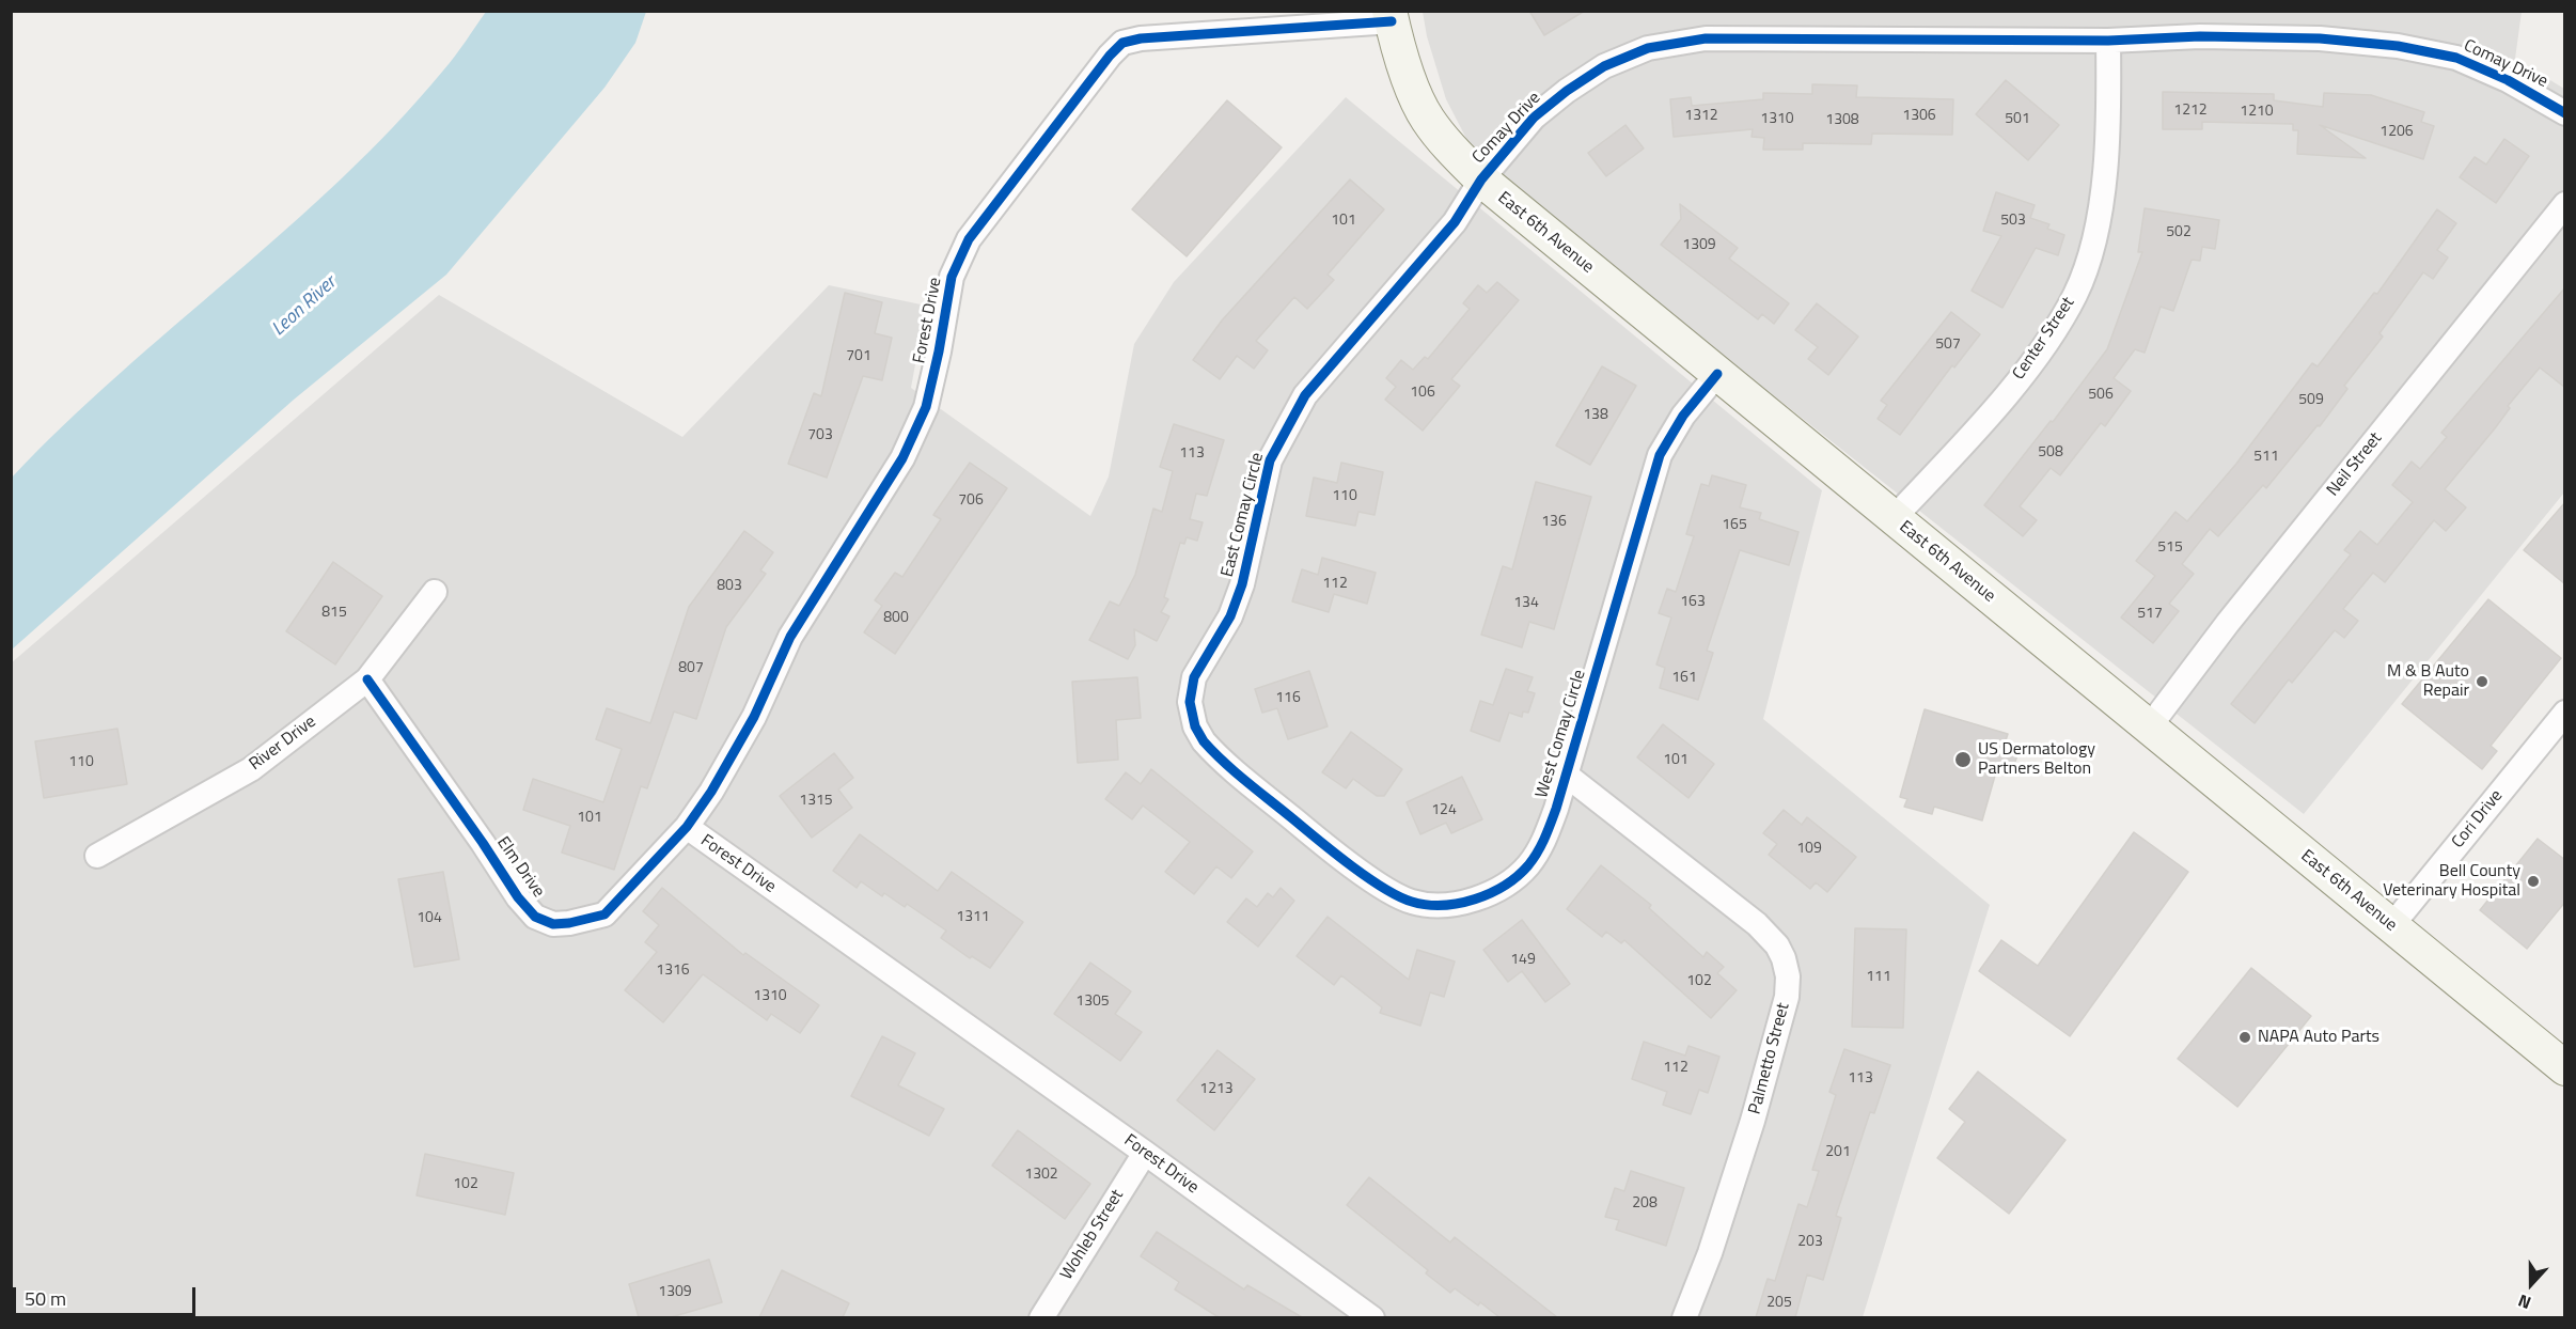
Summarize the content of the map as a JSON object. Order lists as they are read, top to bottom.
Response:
{
  "streets": {
    "main road": ["East 6th Avenue"],
    "street": [
      "Comay Drive",
      "Forest Drive",
      "Center Street",
      "Neil Street",
      "East Comay Circle",
      "West Comay Circle",
      "River Drive",
      "Cori Drive",
      "Elm Drive",
      "Palmetto Street",
      "Wohleb Street"
    ]
  },
  "crossings": [
    ["Comay Drive", "East 6th Avenue"],
    ["Comay Drive", "Center Street"],
    ["Comay Drive", "East Comay Circle"],
    ["East 6th Avenue", "Forest Drive"],
    ["East 6th Avenue", "Center Street"],
    ["East 6th Avenue", "Neil Street"],
    ["East 6th Avenue", "East Comay Circle"],
    ["East 6th Avenue", "West Comay Circle"],
    ["East 6th Avenue", "Cori Drive"],
    ["Forest Drive", "Elm Drive"],
    ["Forest Drive", "Wohleb Street"],
    ["East Comay Circle", "West Comay Circle"],
    ["West Comay Circle", "Palmetto Street"],
    ["River Drive", "Elm Drive"]
  ],
  "water": ["Leon River"],
  "places": [
    "M & B Auto Repair",
    "US Dermatology Partners Belton",
    "Bell County Veterinary Hospital",
    "NAPA Auto Parts"
  ],
  "house_numbers": [
    "1212",
    "1210",
    "1312",
    "1306",
    "1310",
    "501",
    "1308",
    "1206",
    "101",
    "503",
    "502",
    "1309",
    "507",
    "701",
    "106",
    "506",
    "509",
    "138",
    "703",
    "508",
    "113",
    "511",
    "110",
    "706",
    "136",
    "165",
    "515",
    "112",
    "803",
    "163",
    "134",
    "815",
    "517",
    "800",
    "807",
    "161",
    "116",
    "101",
    "110",
    "1315",
    "124",
    "101",
    "109",
    "1311",
    "104",
    "149",
    "1316",
    "111",
    "102",
    "1310",
    "1305",
    "112",
    "113",
    "1213",
    "201",
    "1302",
    "102",
    "208",
    "203",
    "1309",
    "205"
  ],
  "scale_bar": "50 m",
  "north": "bottom"
}
